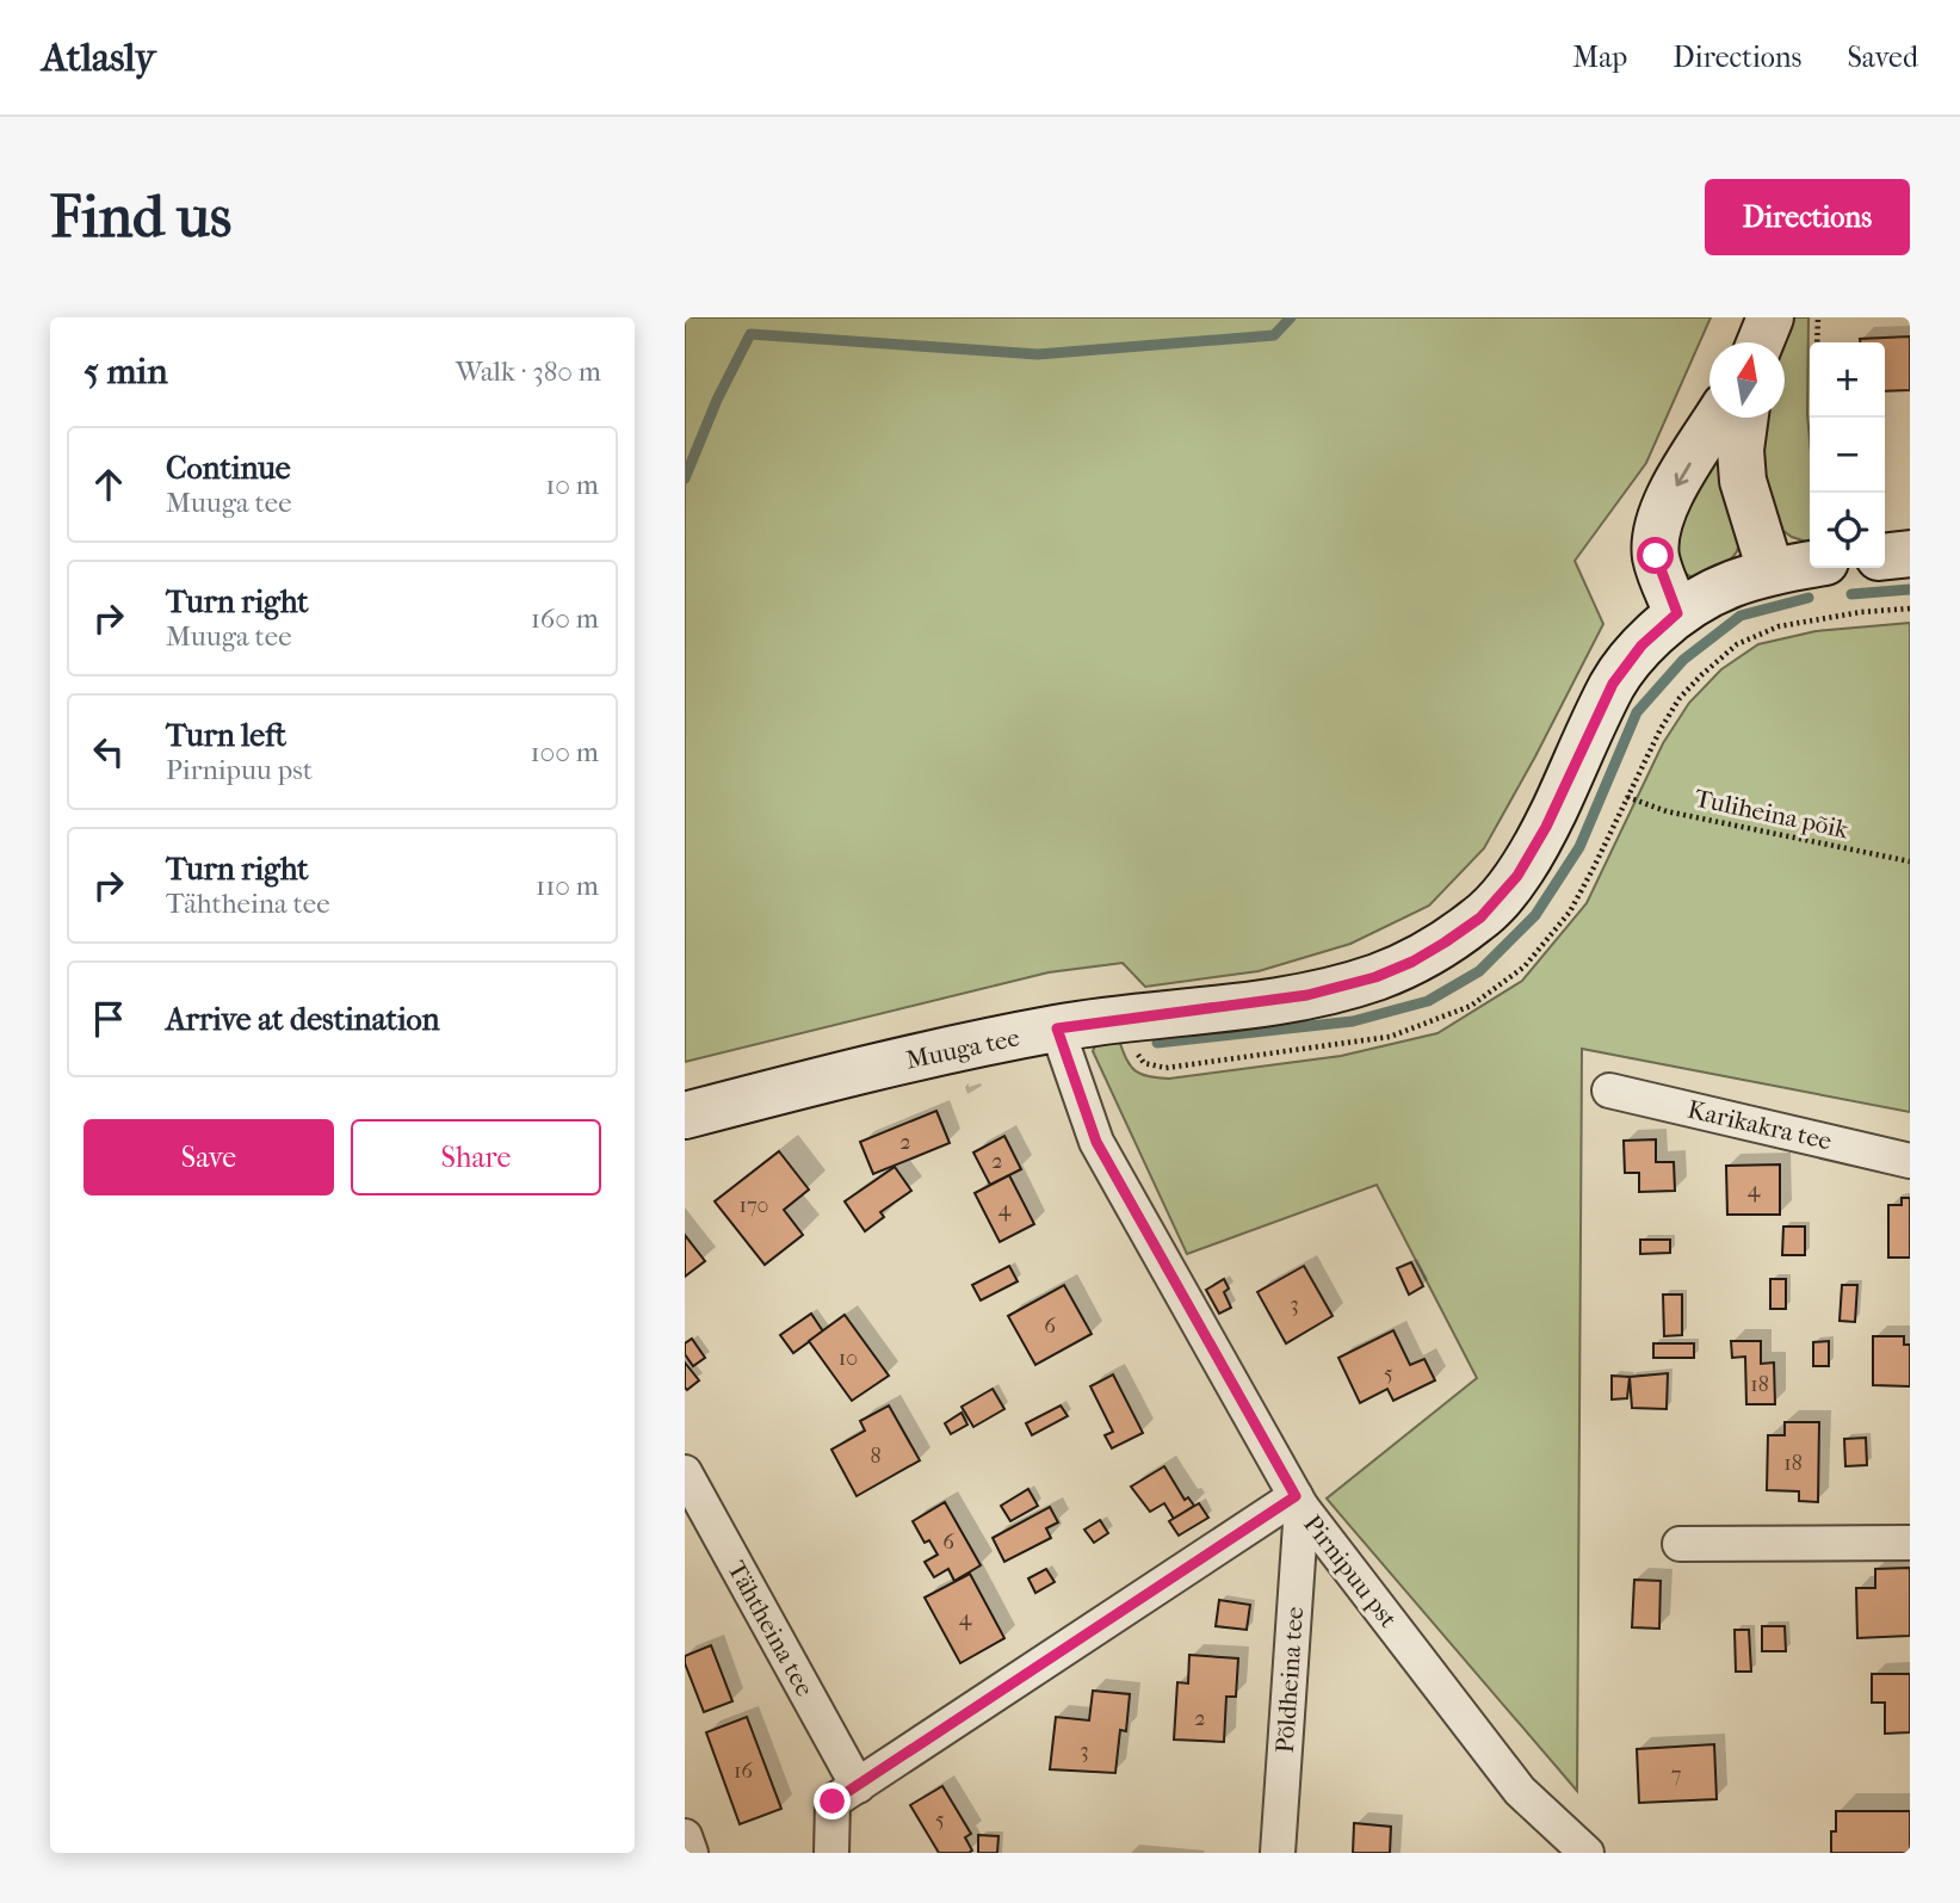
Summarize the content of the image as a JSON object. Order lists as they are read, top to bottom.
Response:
{
  "streets": {
    "main road": ["Muuga tee"],
    "street": [
      "Karikakra tee",
      "Pirnipuu pst",
      "Tähtheina tee",
      "Põldheina tee"
    ],
    "path": ["Tuliheina põik"]
  },
  "crossings": [
    ["Muuga tee", "Pirnipuu pst"],
    ["Pirnipuu pst", "Põldheina tee"]
  ],
  "house_numbers": [
    "2",
    "2",
    "4",
    "170",
    "4",
    "3",
    "6",
    "10",
    "5",
    "18",
    "8",
    "18",
    "6",
    "4",
    "2",
    "3",
    "16",
    "7",
    "5"
  ],
  "north": "top",
  "page": {
    "header": "Atlasly",
    "nav": ["Map", "Directions", "Saved"],
    "buttons": [
      "Directions",
      ["Save", "Share"]
    ],
    "title": "Find us",
    "heading": ["5 min", "Walk · 380 m"],
    "map_buttons": ["+", "−"],
    "list": [
      ["Continue", "Muuga tee", "10 m"],
      ["Turn right", "Muuga tee", "160 m"],
      ["Turn left", "Pirnipuu pst", "100 m"],
      ["Turn right", "Tähtheina tee", "110 m"],
      "Arrive at destination"
    ]
  }
}
